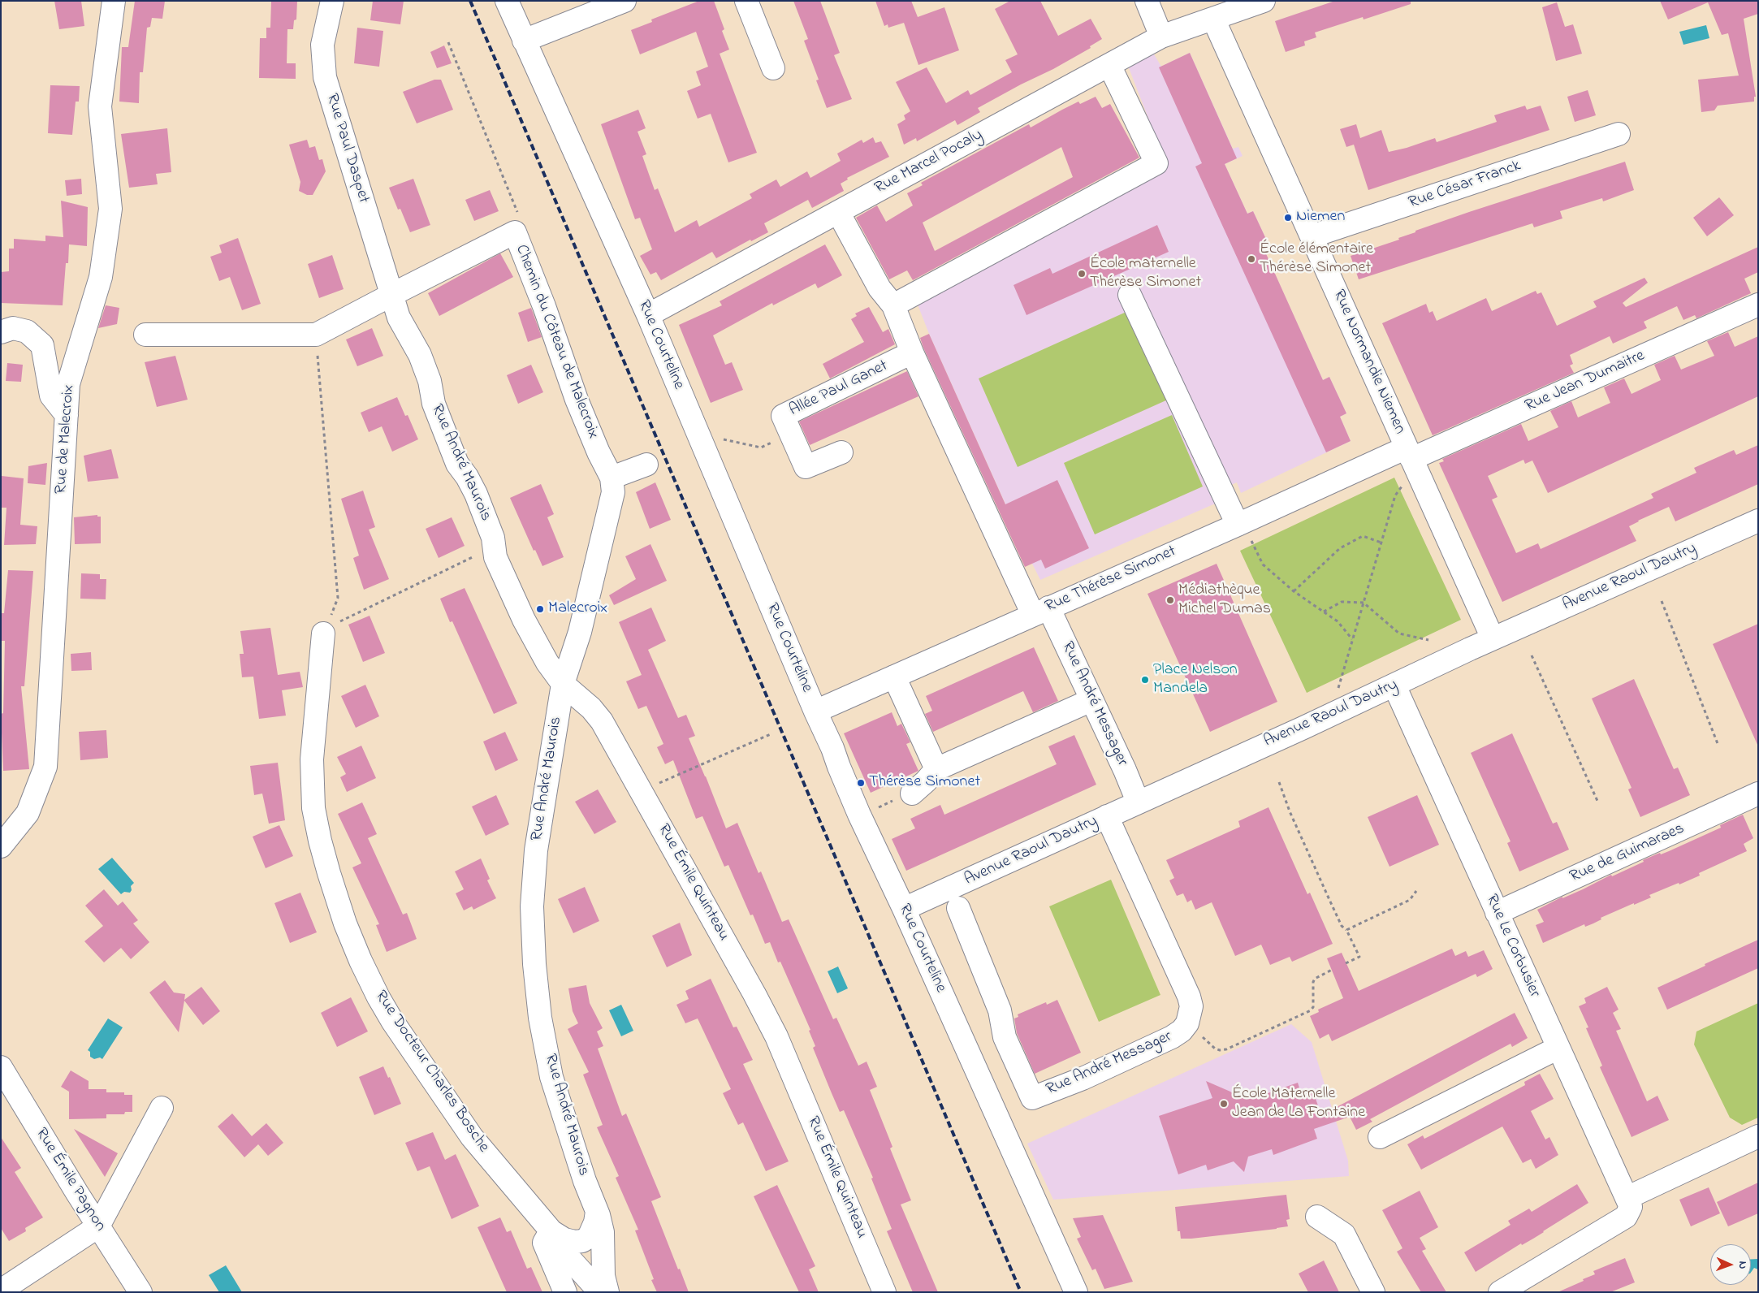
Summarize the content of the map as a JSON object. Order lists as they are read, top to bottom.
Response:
{
  "streets": {
    "street": [
      "Rue Paul Daspet",
      "Rue Marcel Pocaly",
      "Rue César Franck",
      "Chemin du Côteau de Malecroix",
      "Rue Courteline",
      "Rue Normandie Niemen",
      "Rue Jean Dumaitre",
      "Allée Paul Ganet",
      "Rue de Malecroix",
      "Rue André Maurois",
      "Avenue Raoul Dautry",
      "Rue Thérèse Simonet",
      "Rue André Messager",
      "Rue de Guimaraes",
      "Rue Émile Quinteau",
      "Rue Le Corbusier",
      "Rue Docteur Charles Bosche",
      "Rue Émile Pagnon"
    ]
  },
  "crossings": [
    ["Rue Paul Daspet", "Chemin du Côteau de Malecroix"],
    ["Rue Paul Daspet", "Rue André Maurois"],
    ["Rue Marcel Pocaly", "Rue Courteline"],
    ["Rue Marcel Pocaly", "Rue Normandie Niemen"],
    ["Rue Marcel Pocaly", "Rue André Messager"],
    ["Rue César Franck", "Rue Normandie Niemen"],
    ["Chemin du Côteau de Malecroix", "Rue André Maurois"],
    ["Rue Courteline", "Avenue Raoul Dautry"],
    ["Rue Courteline", "Rue Thérèse Simonet"],
    ["Rue Normandie Niemen", "Rue Jean Dumaitre"],
    ["Rue Normandie Niemen", "Avenue Raoul Dautry"],
    ["Rue Normandie Niemen", "Rue Thérèse Simonet"],
    ["Rue Jean Dumaitre", "Rue Thérèse Simonet"],
    ["Allée Paul Ganet", "Rue André Messager"],
    ["Rue André Maurois", "Rue Émile Quinteau"],
    ["Rue André Maurois", "Rue Docteur Charles Bosche"],
    ["Avenue Raoul Dautry", "Rue André Messager"],
    ["Avenue Raoul Dautry", "Rue Le Corbusier"],
    ["Rue Thérèse Simonet", "Rue André Messager"],
    ["Rue de Guimaraes", "Rue Le Corbusier"]
  ],
  "places": [
    "Niemen",
    "École élémentaire Thérèse Simonet",
    "École maternelle Thérèse Simonet",
    "Médiathèque Michel Dumas",
    "Malecroix",
    "Place Nelson Mandela",
    "Thérèse Simonet",
    "École Maternelle Jean de La Fontaine"
  ],
  "north": "right"
}
